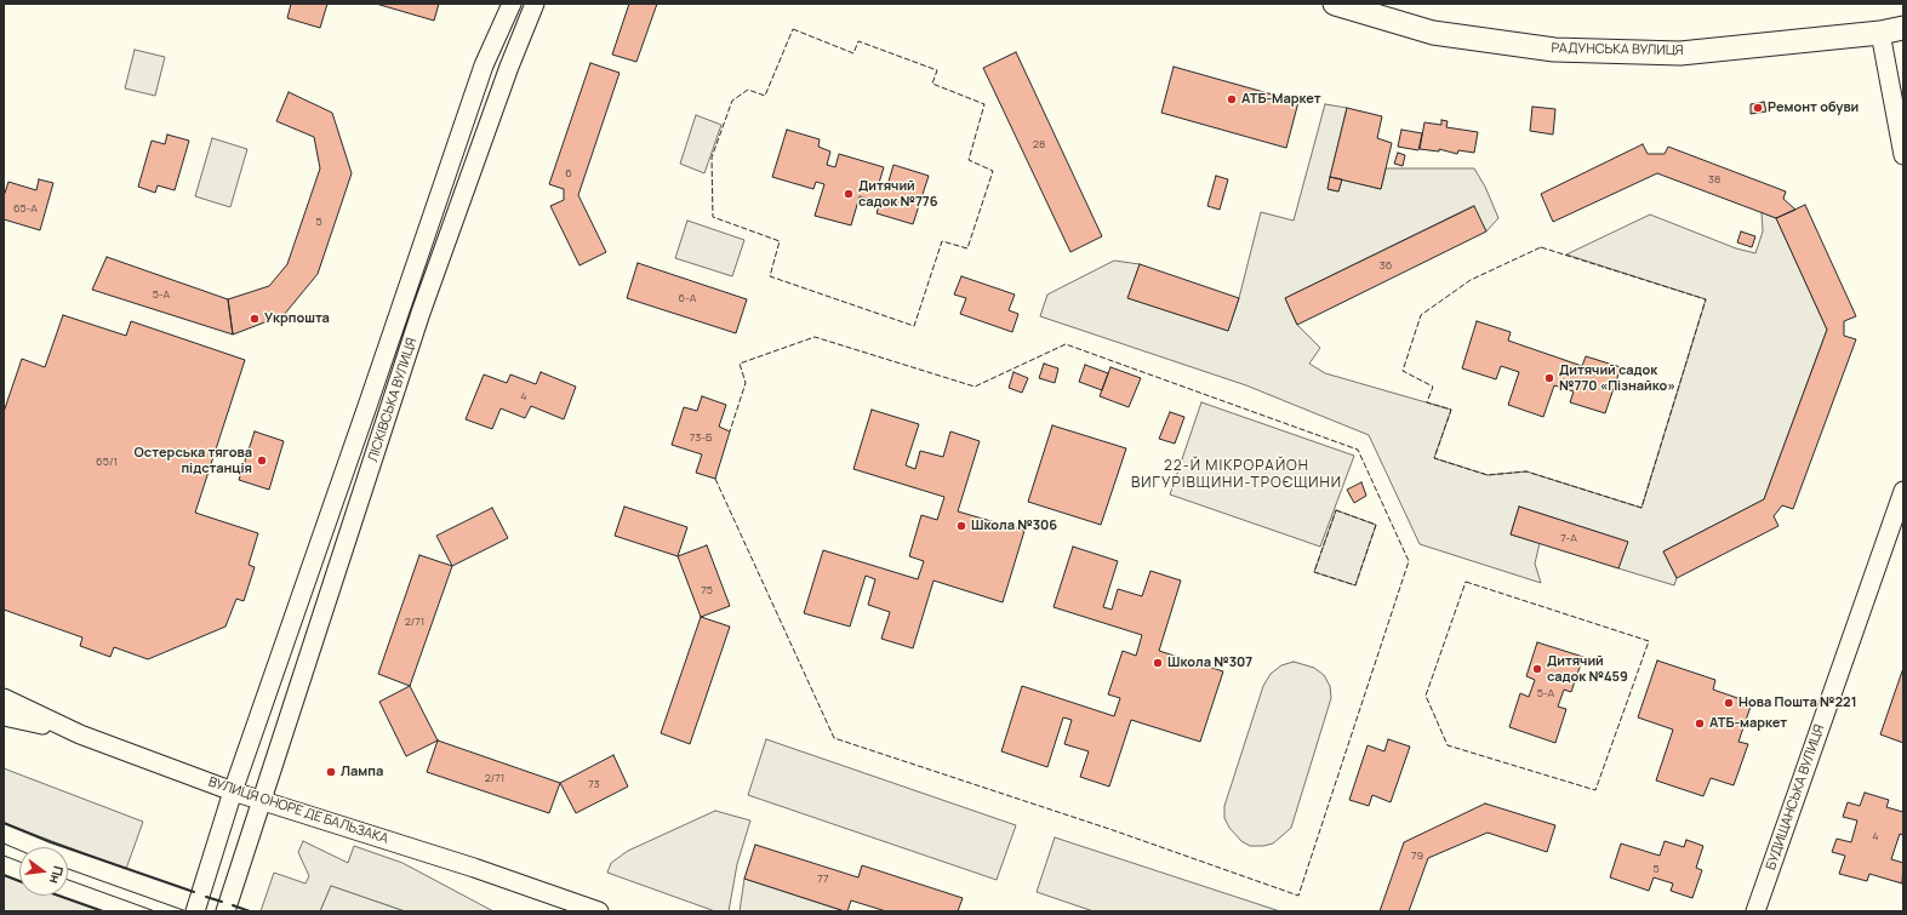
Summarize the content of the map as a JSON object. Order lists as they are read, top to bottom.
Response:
{
  "streets": {
    "main road": ["РАДУНСЬКА ВУЛИЦЯ"],
    "street": ["ЛІСКІВСЬКА ВУЛИЦЯ", "БУДИЩАНСЬКА ВУЛИЦЯ", "ВУЛИЦЯ ОНОРЕ ДЕ БАЛЬЗАКА"]
  },
  "crossings": [
    ["ЛІСКІВСЬКА ВУЛИЦЯ", "ВУЛИЦЯ ОНОРЕ ДЕ БАЛЬЗАКА"]
  ],
  "districts": ["22-Й МІКРОРАЙОН ВИГУРІВЩИНИ-ТРОЄЩИНИ"],
  "places": [
    "АТБ-Маркет",
    "Ремонт обуви",
    "Дитячий садок №776",
    "Укрпошта",
    "Дитячий садок №770 «Пізнайко»",
    "Остерська тягова пiдстанцiя",
    "Школа №306",
    "Школа №307",
    "Дитячий садок №459",
    "Нова Пошта №221",
    "АТБ-маркет",
    "Лампа"
  ],
  "house_numbers": [
    "28",
    "6",
    "38",
    "65-А",
    "5",
    "36",
    "5-А",
    "6-А",
    "4",
    "73-Б",
    "65/1",
    "7-А",
    "75",
    "2/71",
    "5-А",
    "2/71",
    "73",
    "4",
    "79",
    "5",
    "77"
  ],
  "north": "right"
}
